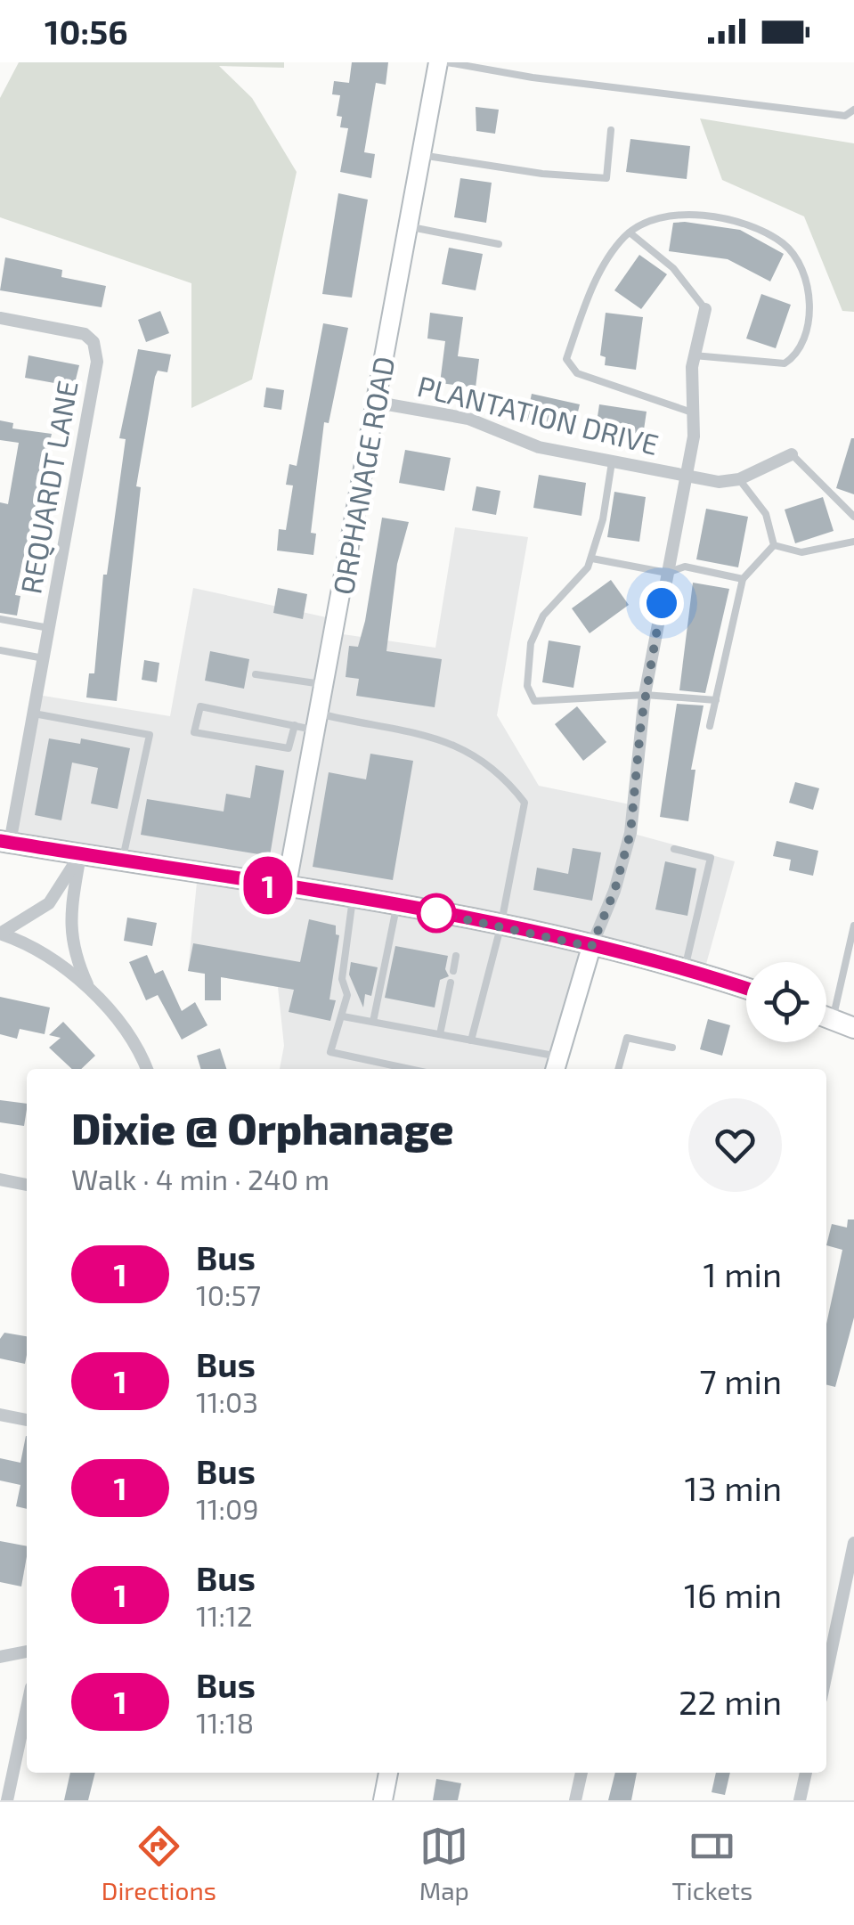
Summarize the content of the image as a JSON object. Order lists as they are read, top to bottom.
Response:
{
  "streets": {
    "main road": ["ORPHANAGE ROAD"],
    "street": ["PLANTATION DRIVE", "REQUARDT LANE"]
  },
  "crossings": [
    ["PLANTATION DRIVE", "ORPHANAGE ROAD"]
  ],
  "lines": ["bus line 1"],
  "page": {
    "status": "10:56",
    "on_map": "1",
    "heading": ["Dixie @ Orphanage", "Walk · 4 min · 240 m"],
    "list": [
      {
        "mark": "1",
        "name": "Bus",
        "note": "10:57",
        "value": "1 min"
      },
      {
        "mark": "1",
        "name": "Bus",
        "note": "11:03",
        "value": "7 min"
      },
      {
        "mark": "1",
        "name": "Bus",
        "note": "11:09",
        "value": "13 min"
      },
      {
        "mark": "1",
        "name": "Bus",
        "note": "11:12",
        "value": "16 min"
      },
      {
        "mark": "1",
        "name": "Bus",
        "note": "11:18",
        "value": "22 min"
      }
    ],
    "tabs": ["Directions", "Map", "Tickets"]
  }
}
